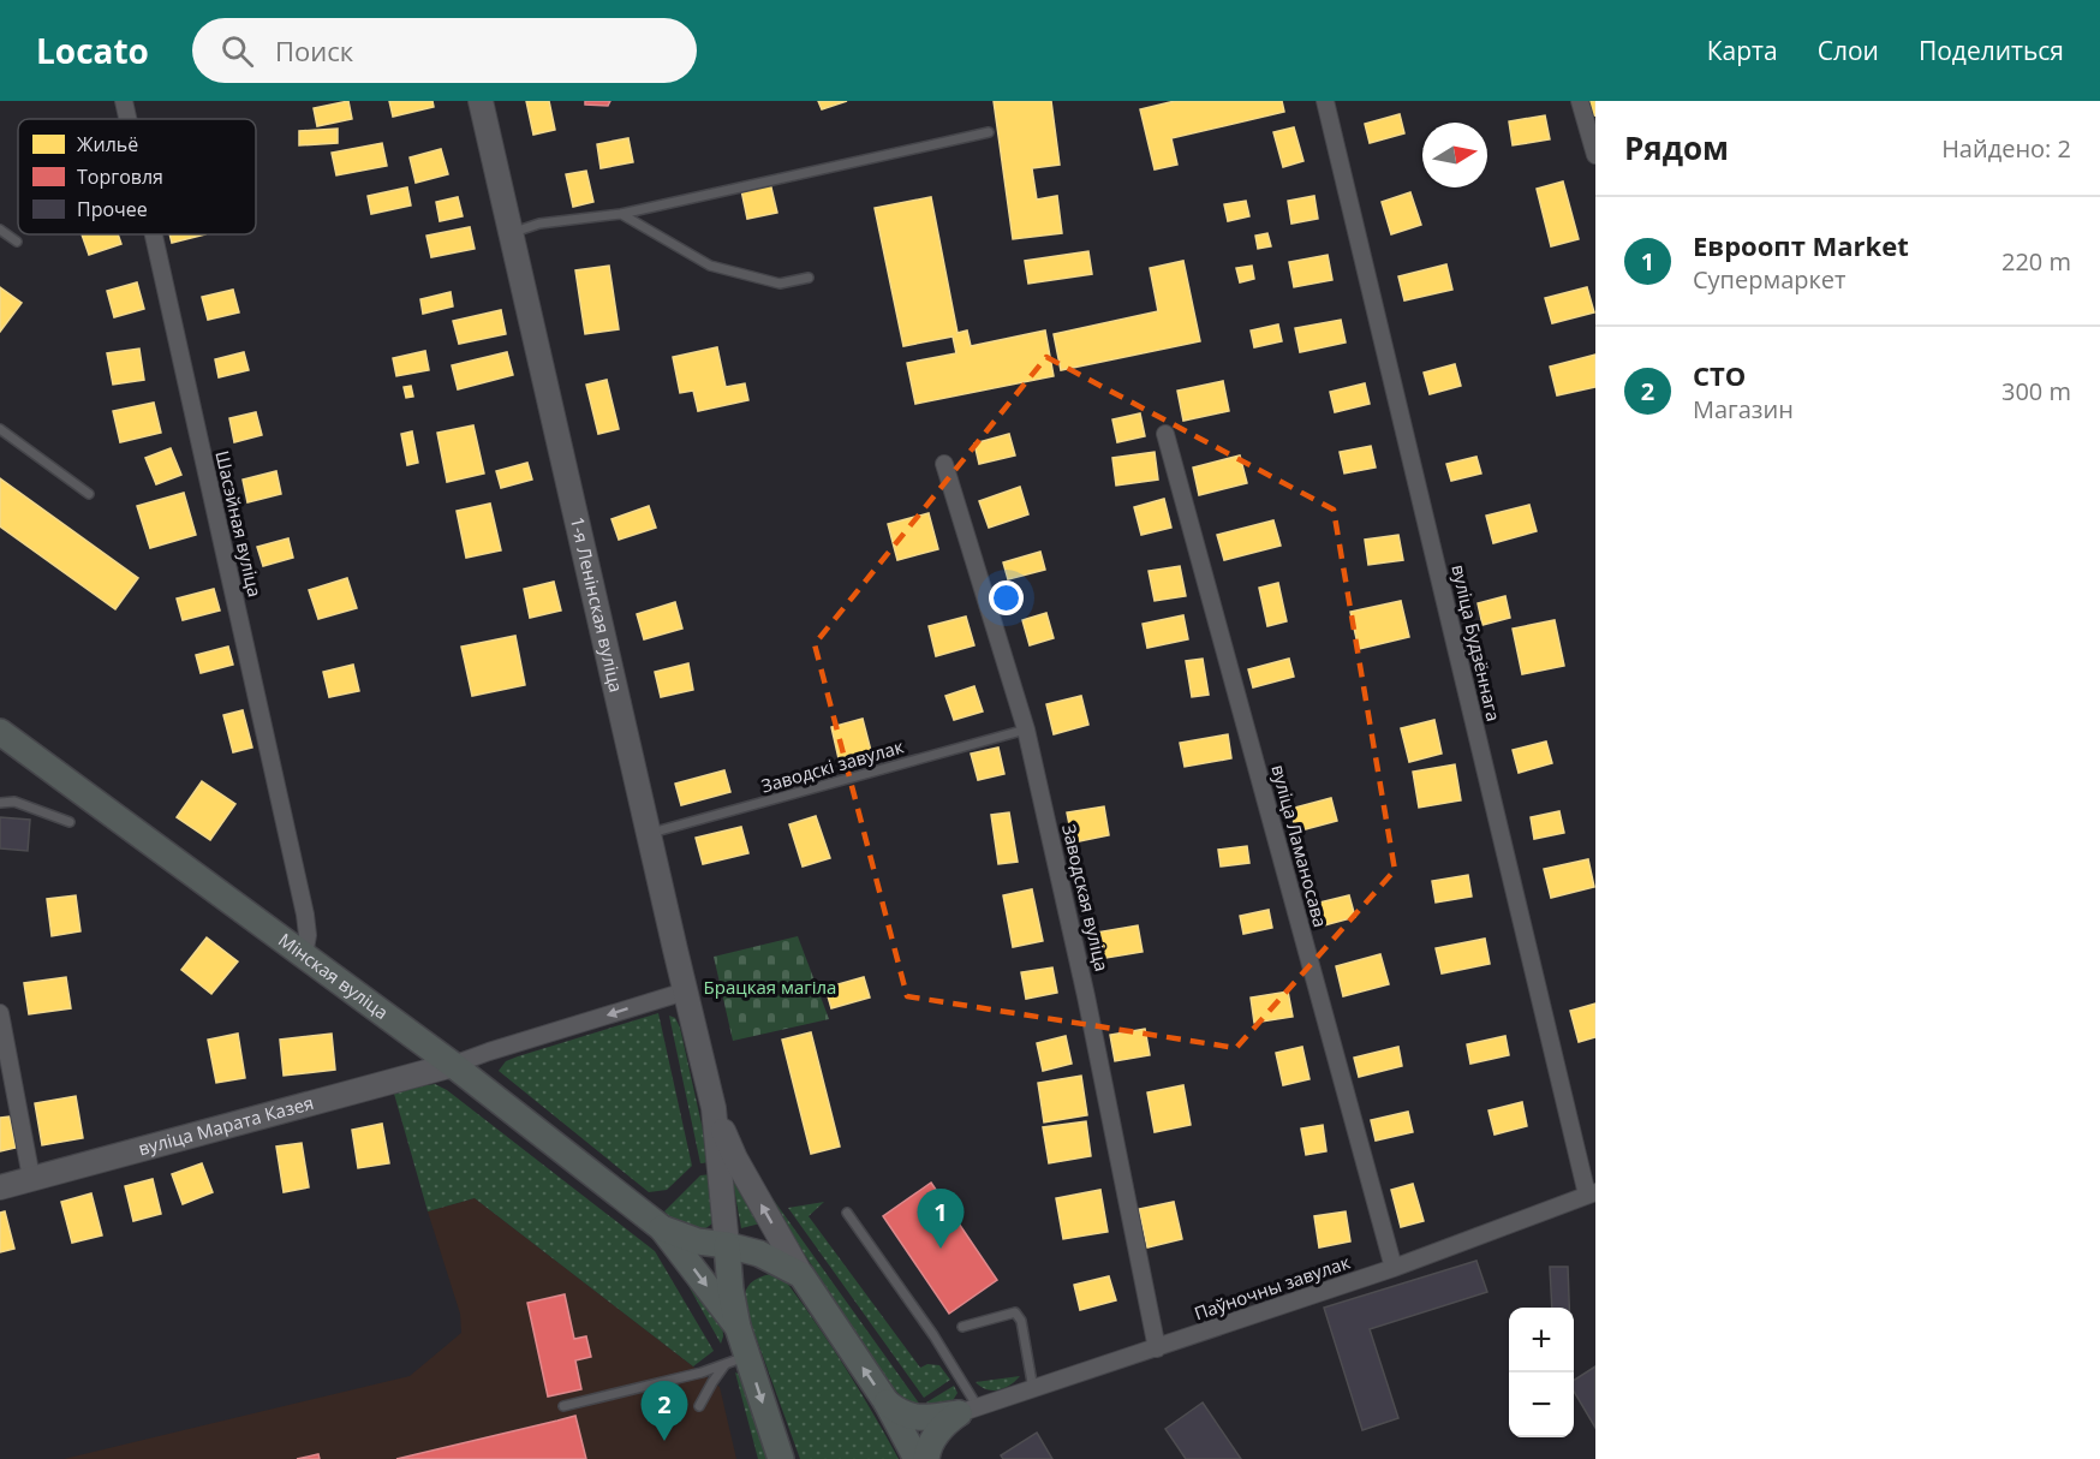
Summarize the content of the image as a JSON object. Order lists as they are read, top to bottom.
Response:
{
  "streets": {
    "main road": ["1-я Ленінская вуліца", "Мінская вуліца", "вуліца Марата Казея"],
    "street": [
      "Шасэйная вуліца",
      "вуліца Будзённага",
      "вуліца Ламаносава",
      "Заводская вуліца",
      "Паўночны завулак"
    ],
    "lane": ["Заводскі завулак"]
  },
  "crossings": [
    ["Шасэйная вуліца", "Мінская вуліца"],
    ["1-я Ленінская вуліца", "Заводскі завулак"],
    ["вуліца Будзённага", "Паўночны завулак"],
    ["Заводскі завулак", "Заводская вуліца"],
    ["вуліца Ламаносава", "Паўночны завулак"],
    ["Заводская вуліца", "Паўночны завулак"],
    ["Мінская вуліца", "вуліца Марата Казея"]
  ],
  "parks": ["Брацкая магіла"],
  "legend": ["Жильё", "Торговля", "Прочее"],
  "north": "right",
  "page": {
    "header": "Locato",
    "search": "Поиск",
    "nav": ["Карта", "Слои", "Поделиться"],
    "heading": ["Рядом", "Найдено: 2"],
    "list": [
      {
        "mark": "1",
        "name": "Евроопт Market",
        "note": "Супермаркет",
        "value": "220 m"
      },
      {
        "mark": "2",
        "name": "СТО",
        "note": "Магазин",
        "value": "300 m"
      }
    ],
    "pins": ["1", "2"],
    "map_buttons": ["+", "−"]
  }
}
